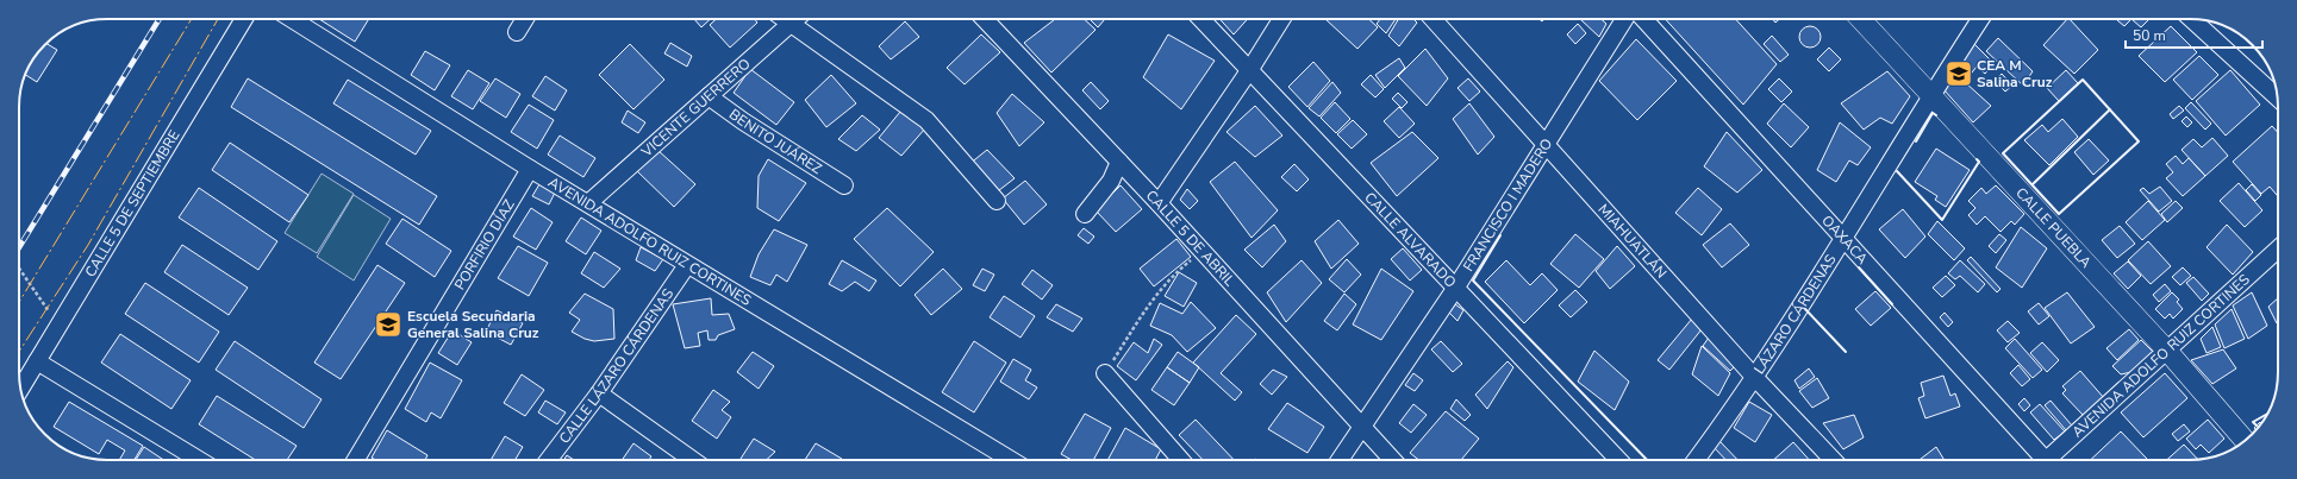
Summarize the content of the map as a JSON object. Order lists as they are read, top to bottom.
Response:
{
  "streets": {
    "street": [
      "VICENTE GUERRERO",
      "BENITO JUÁREZ",
      "CALLE 5 DE SEPTIEMBRE",
      "FRANCISCO I MADERO",
      "CALLE PUEBLA",
      "CALLE 5 DE ABRIL",
      "CALLE ALVARADO",
      "OAXACA",
      "AVENIDA ADOLFO RUIZ CORTINES",
      "MIAHUATLÁN",
      "PORFIRIO DÍAZ",
      "LÁZARO CÁRDENAS",
      "CALLE LÁZARO CÁRDENAS"
    ]
  },
  "crossings": [
    ["VICENTE GUERRERO", "BENITO JUÁREZ"],
    ["VICENTE GUERRERO", "AVENIDA ADOLFO RUIZ CORTINES"],
    ["FRANCISCO I MADERO", "CALLE 5 DE ABRIL"],
    ["FRANCISCO I MADERO", "CALLE ALVARADO"],
    ["FRANCISCO I MADERO", "MIAHUATLÁN"],
    ["CALLE PUEBLA", "AVENIDA ADOLFO RUIZ CORTINES"],
    ["CALLE PUEBLA", "LÁZARO CÁRDENAS"],
    ["OAXACA", "LÁZARO CÁRDENAS"],
    ["AVENIDA ADOLFO RUIZ CORTINES", "PORFIRIO DÍAZ"],
    ["AVENIDA ADOLFO RUIZ CORTINES", "CALLE LÁZARO CÁRDENAS"],
    ["MIAHUATLÁN", "LÁZARO CÁRDENAS"]
  ],
  "places": {
    "school or university": ["CEA M Salina Cruz", "Escuela Secundaria General Salina Cruz"]
  },
  "scale_bar": "50 m"
}
